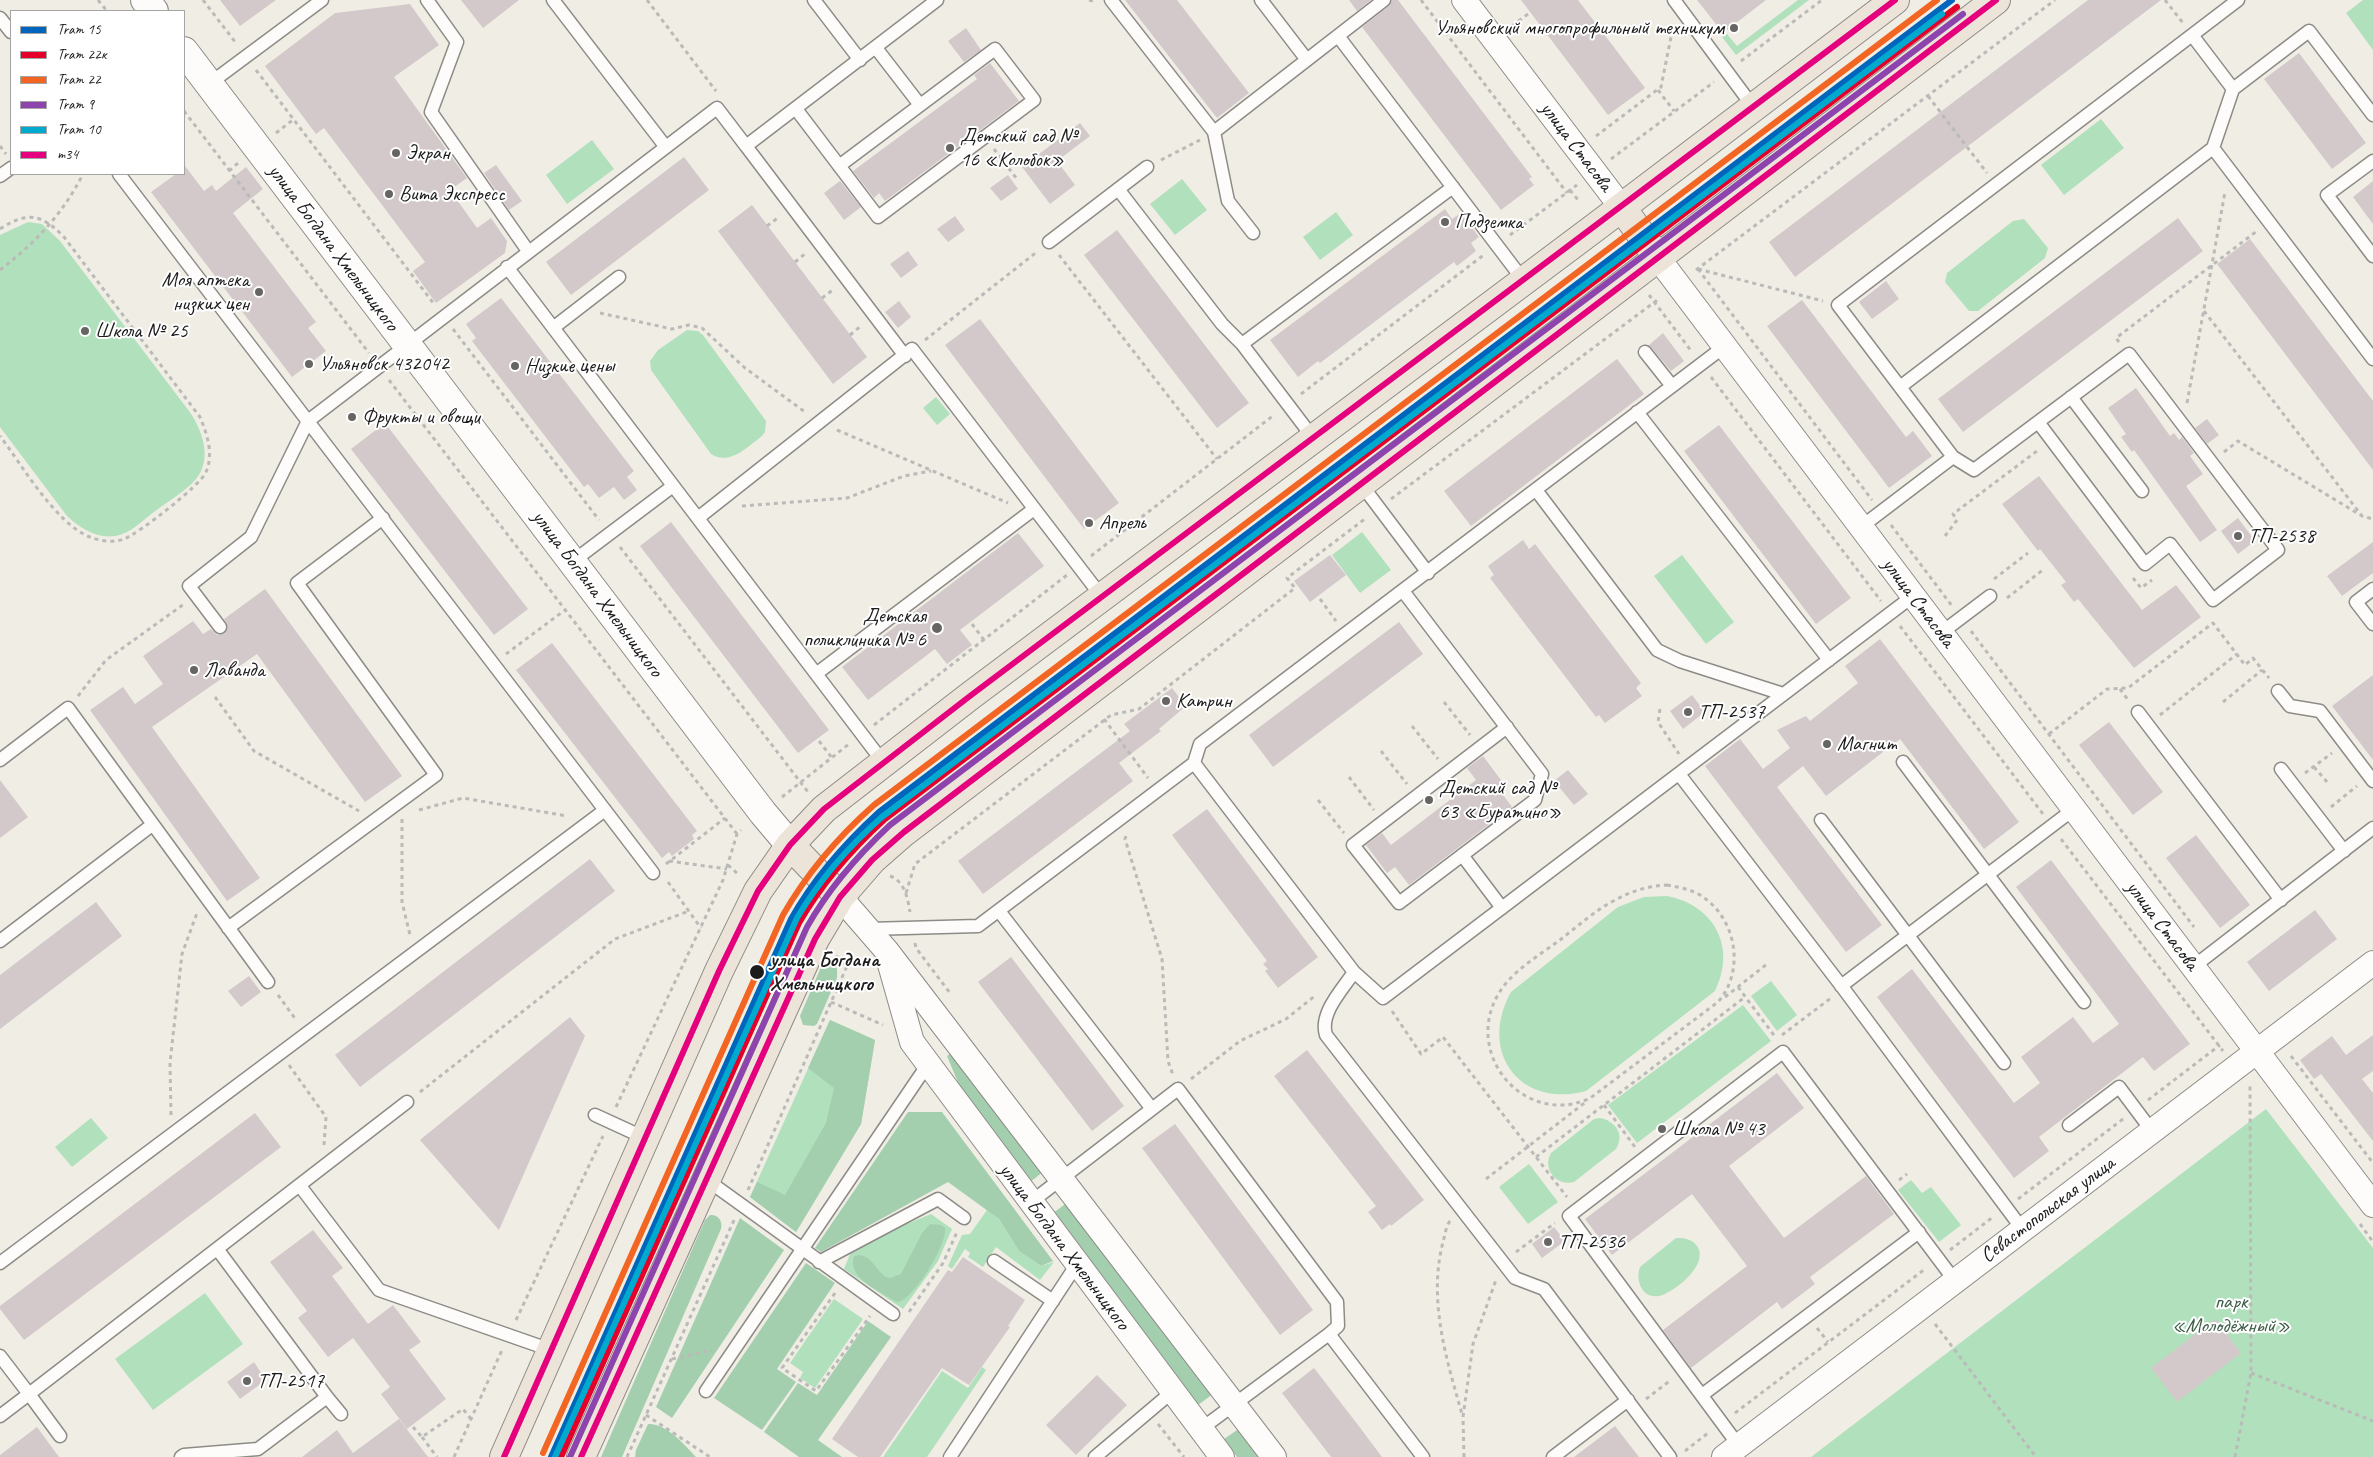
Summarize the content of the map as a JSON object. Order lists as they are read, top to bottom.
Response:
{
  "streets": {
    "main road": ["улица Стасова", "улица Богдана Хмельницкого"],
    "street": ["Севастопольская улица"]
  },
  "crossings": [
    ["улица Стасова", "Севастопольская улица"]
  ],
  "parks": ["парк «Молодёжный»"],
  "places": [
    "Ульяновский многопрофильный техникум",
    "Детский сад № 16 «Колобок»",
    "Экран",
    "Вита Экспресс",
    "Подземка",
    "Моя аптека низких цен",
    "Школа № 25",
    "Ульяновск 432042",
    "Низкие цены",
    "Фрукты и овощи",
    "Апрель",
    "ТП-2538",
    "Детская поликлиника № 6",
    "Лаванда",
    "Катрин",
    "ТП-2537",
    "Магнит",
    "Детский сад № 63 «Буратино»",
    "улица Богдана Хмельницкого",
    "Школа № 43",
    "ТП-2536",
    "ТП-2517"
  ],
  "lines": [
    "tram line 15",
    "tram line 22",
    "transit line т34",
    "tram line 22к",
    "tram line 9",
    "tram line 10"
  ],
  "legend": [
    "Tram 15",
    "Tram 22к",
    "Tram 22",
    "Tram 9",
    "Tram 10",
    "т34"
  ]
}
